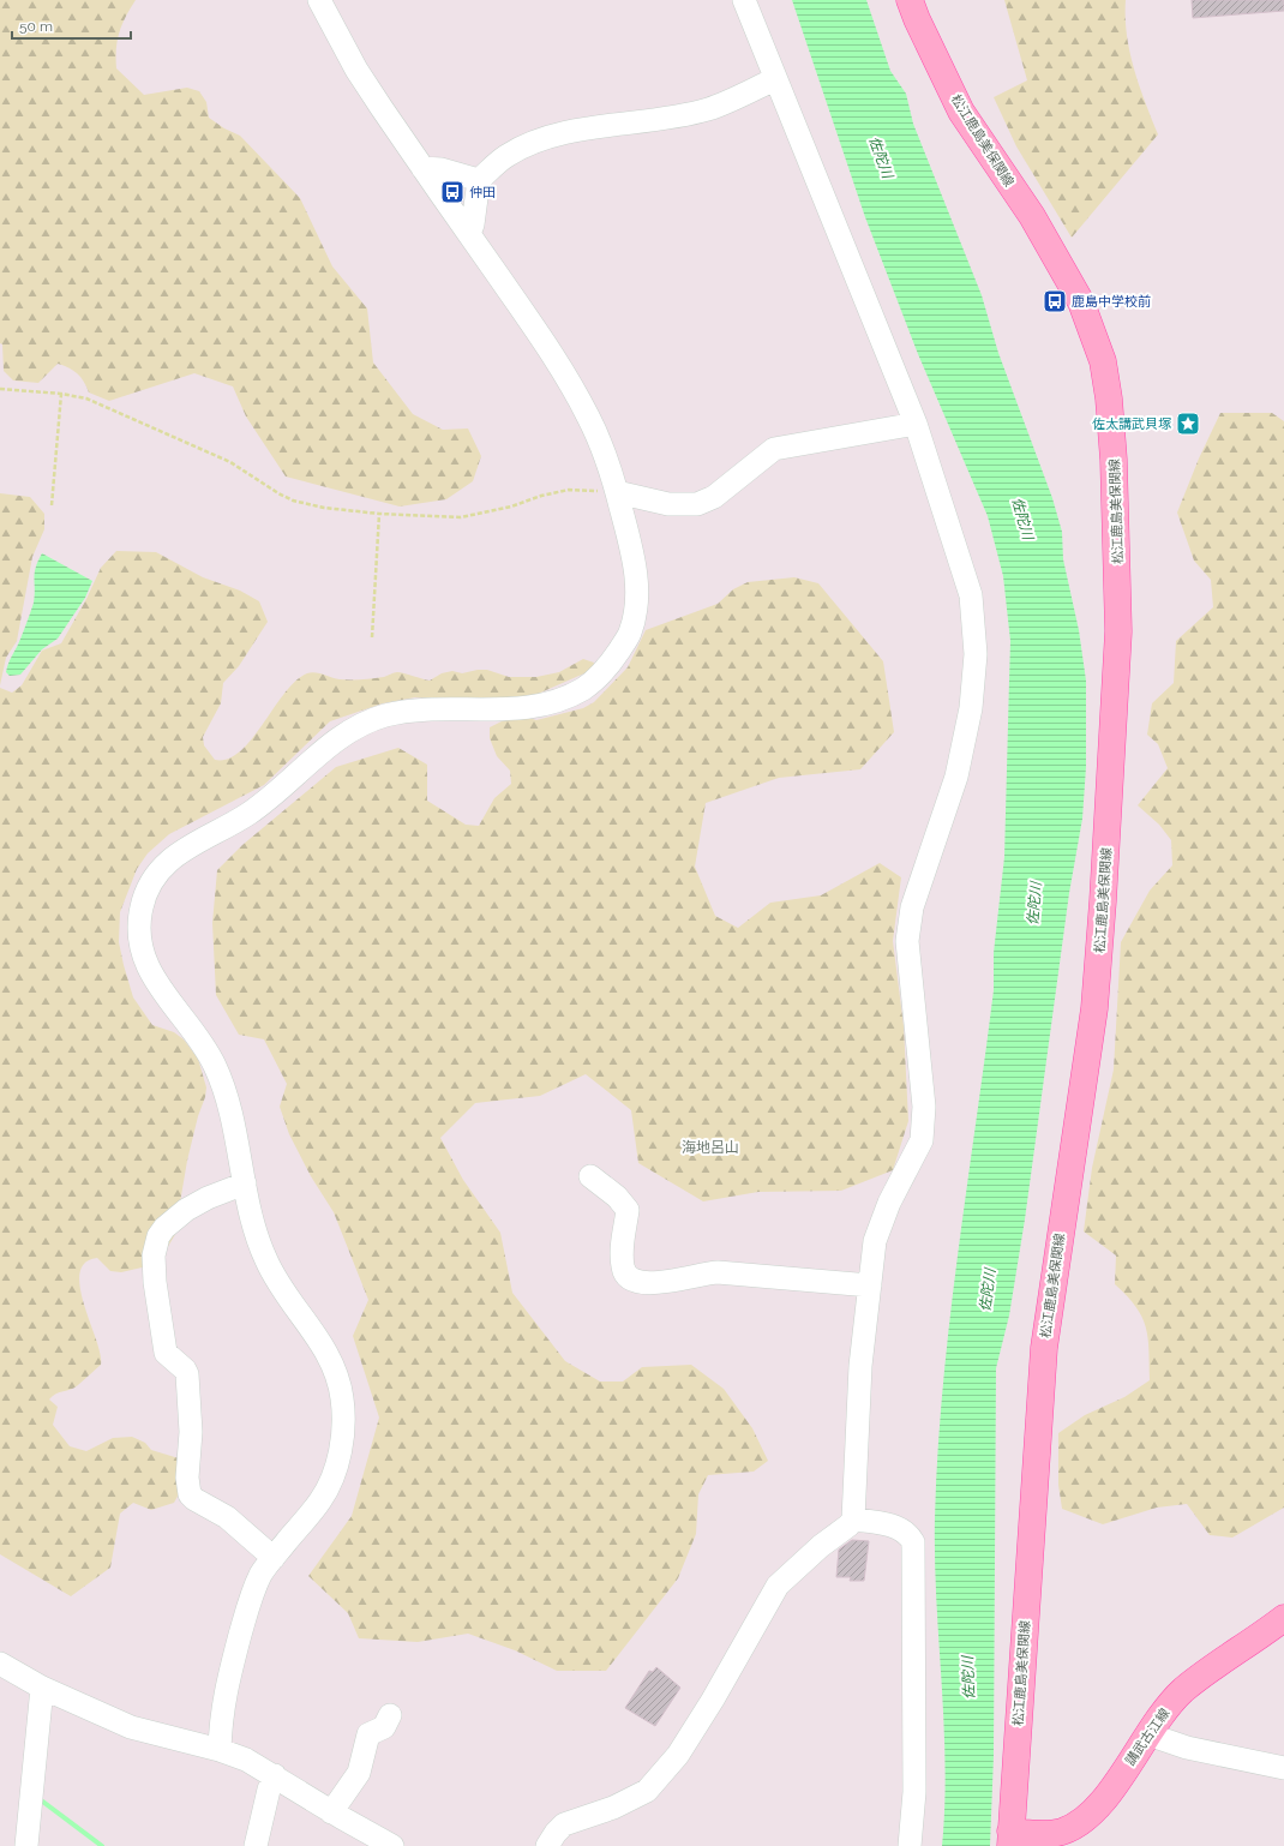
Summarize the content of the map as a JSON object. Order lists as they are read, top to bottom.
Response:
{
  "streets": {
    "main road": ["松江鹿島美保関線", "講武古江線"]
  },
  "crossings": [
    ["松江鹿島美保関線", "講武古江線"]
  ],
  "districts": ["海地呂山"],
  "water": ["佐陀川"],
  "places": {
    "bus stop": ["仲田", "鹿島中学校前"],
    "place": ["佐太講武貝塚"]
  },
  "scale_bar": "50 m"
}
